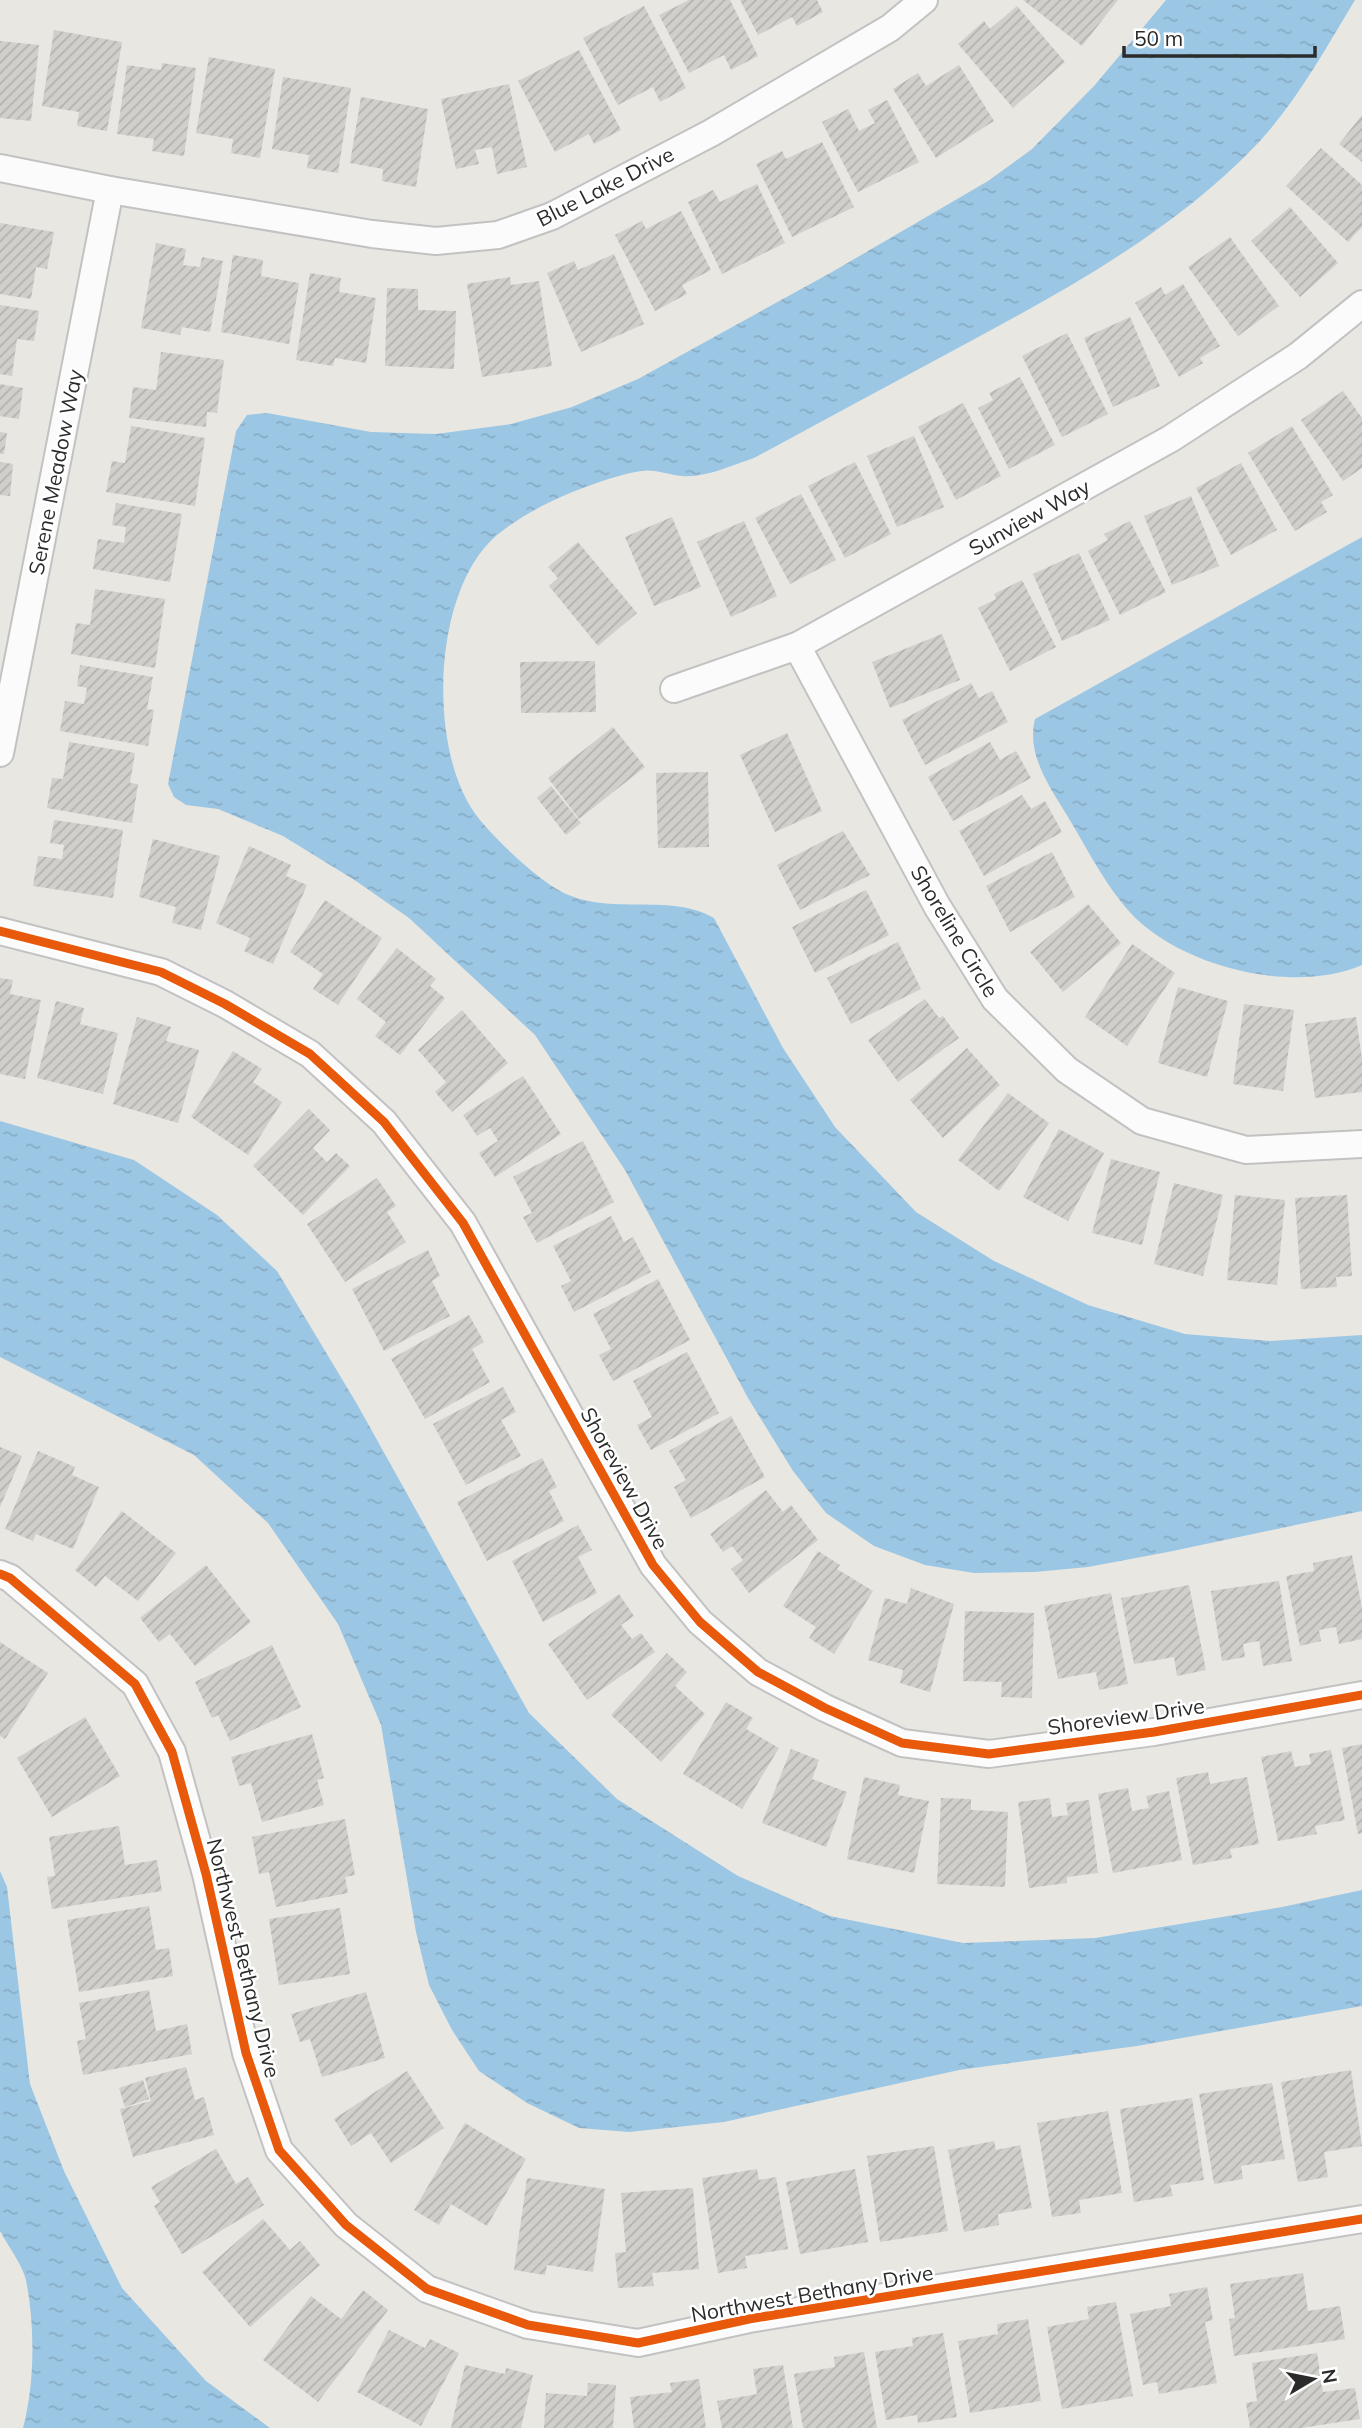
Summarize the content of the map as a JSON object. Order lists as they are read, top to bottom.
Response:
{
  "streets": {
    "street": [
      "Blue Lake Drive",
      "Serene Meadow Way",
      "Sunview Way",
      "Shoreline Circle",
      "Shoreview Drive",
      "Northwest Bethany Drive"
    ]
  },
  "crossings": [
    ["Blue Lake Drive", "Serene Meadow Way"],
    ["Sunview Way", "Shoreline Circle"]
  ],
  "scale_bar": "50 m",
  "north": "right"
}
